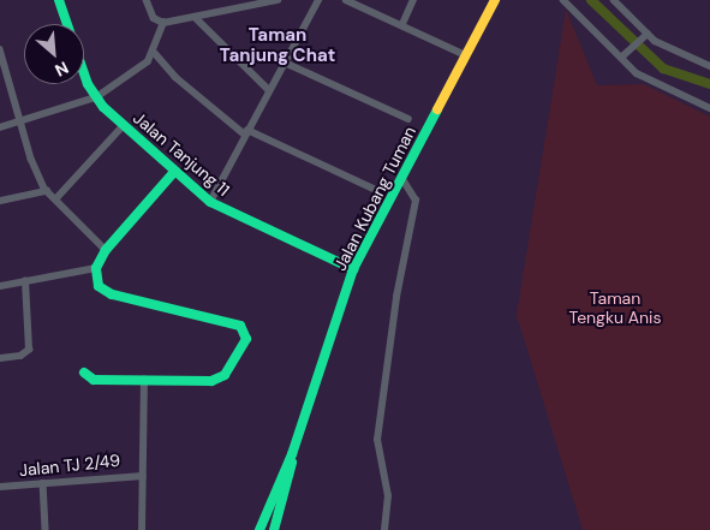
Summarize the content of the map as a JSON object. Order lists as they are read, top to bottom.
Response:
{
  "streets": {
    "street": ["Jalan Tanjung 11", "Jalan Kubang Tuman", "Jalan TJ 2/49"]
  },
  "crossings": [
    ["Jalan Tanjung 11", "Jalan Kubang Tuman"]
  ],
  "districts": ["Taman Tanjung Chat"],
  "parks": ["Taman Tengku Anis"],
  "north": "bottom right"
}
